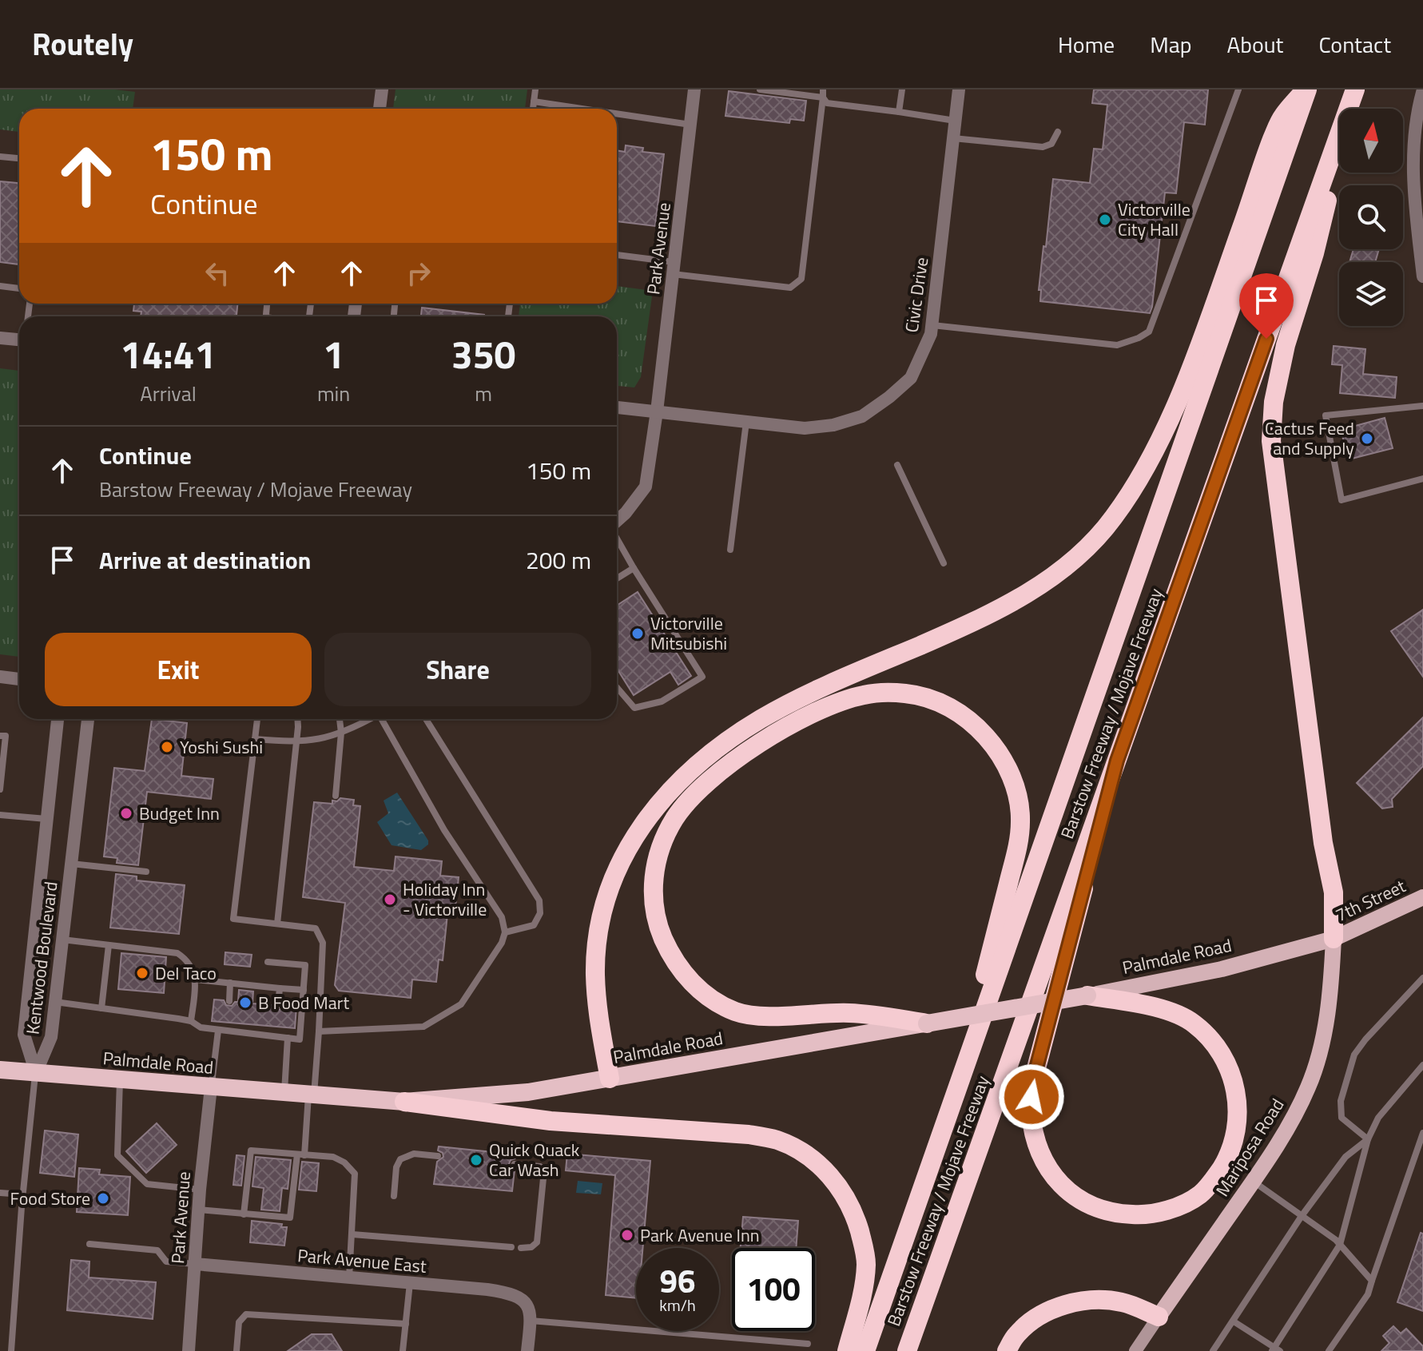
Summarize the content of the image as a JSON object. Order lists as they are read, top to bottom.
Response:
{
  "streets": {
    "highway": ["Barstow Freeway / Mojave Freeway", "Palmdale Road"],
    "main road": ["7th Street", "Mariposa Road"],
    "street": [
      "Park Avenue",
      "Civic Drive",
      "Kentwood Boulevard",
      "Park Avenue East"
    ]
  },
  "crossings": [
    ["Park Avenue", "Civic Drive"],
    ["Park Avenue", "Palmdale Road"],
    ["Park Avenue", "Park Avenue East"],
    ["7th Street", "Palmdale Road"],
    ["7th Street", "Mariposa Road"],
    ["Palmdale Road", "Kentwood Boulevard"],
    ["Palmdale Road", "Mariposa Road"]
  ],
  "places": [
    "Victorville City Hall",
    "Cactus Feed and Supply",
    "Victorville Mitsubishi",
    "Yoshi Sushi",
    "Budget Inn",
    "Holiday Inn - Victorville",
    "Del Taco",
    "B Food Mart",
    "Quick Quack Car Wash",
    "Food Store",
    "Park Avenue Inn"
  ],
  "north": "top",
  "page": {
    "header": "Routely",
    "nav": [
      "Home",
      "Map",
      "About",
      "Contact"
    ],
    "turn": ["150 m", "Continue"],
    "eta": [
      "14:41",
      "Arrival",
      "1",
      "min",
      "350",
      "m"
    ],
    "list": [
      {
        "name": "Continue",
        "note": "Barstow Freeway / Mojave Freeway",
        "value": "150 m"
      },
      {
        "name": "Arrive at destination",
        "value": "200 m"
      }
    ],
    "buttons": ["Exit", "Share"],
    "speed": "96 km/h",
    "limit": "100"
  }
}
